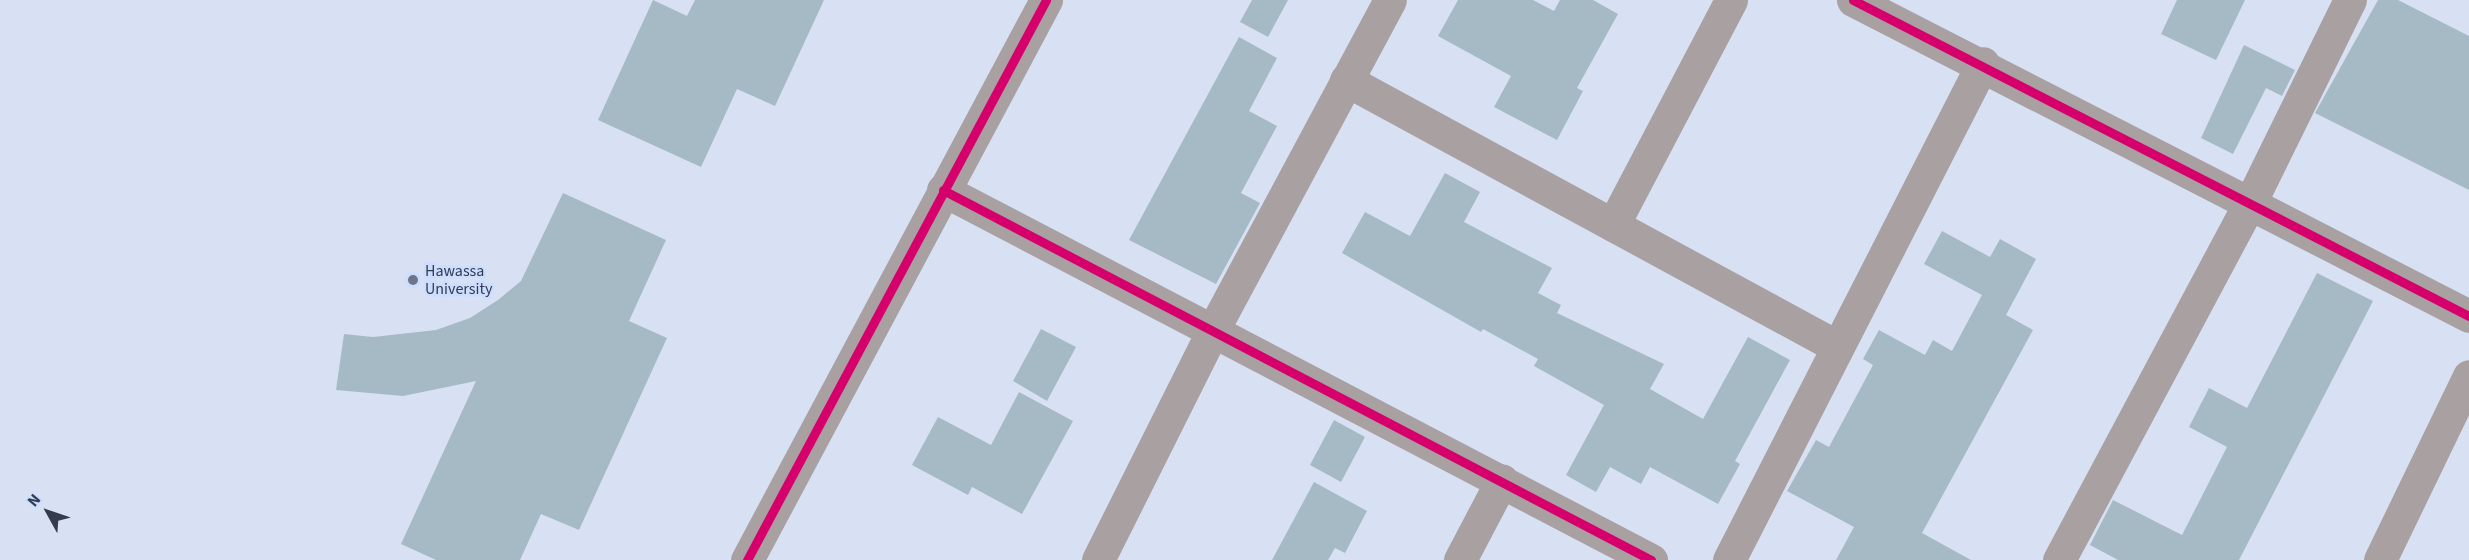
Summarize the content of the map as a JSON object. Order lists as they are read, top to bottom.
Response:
{
  "places": ["Hawassa University"],
  "north": "top left"
}
